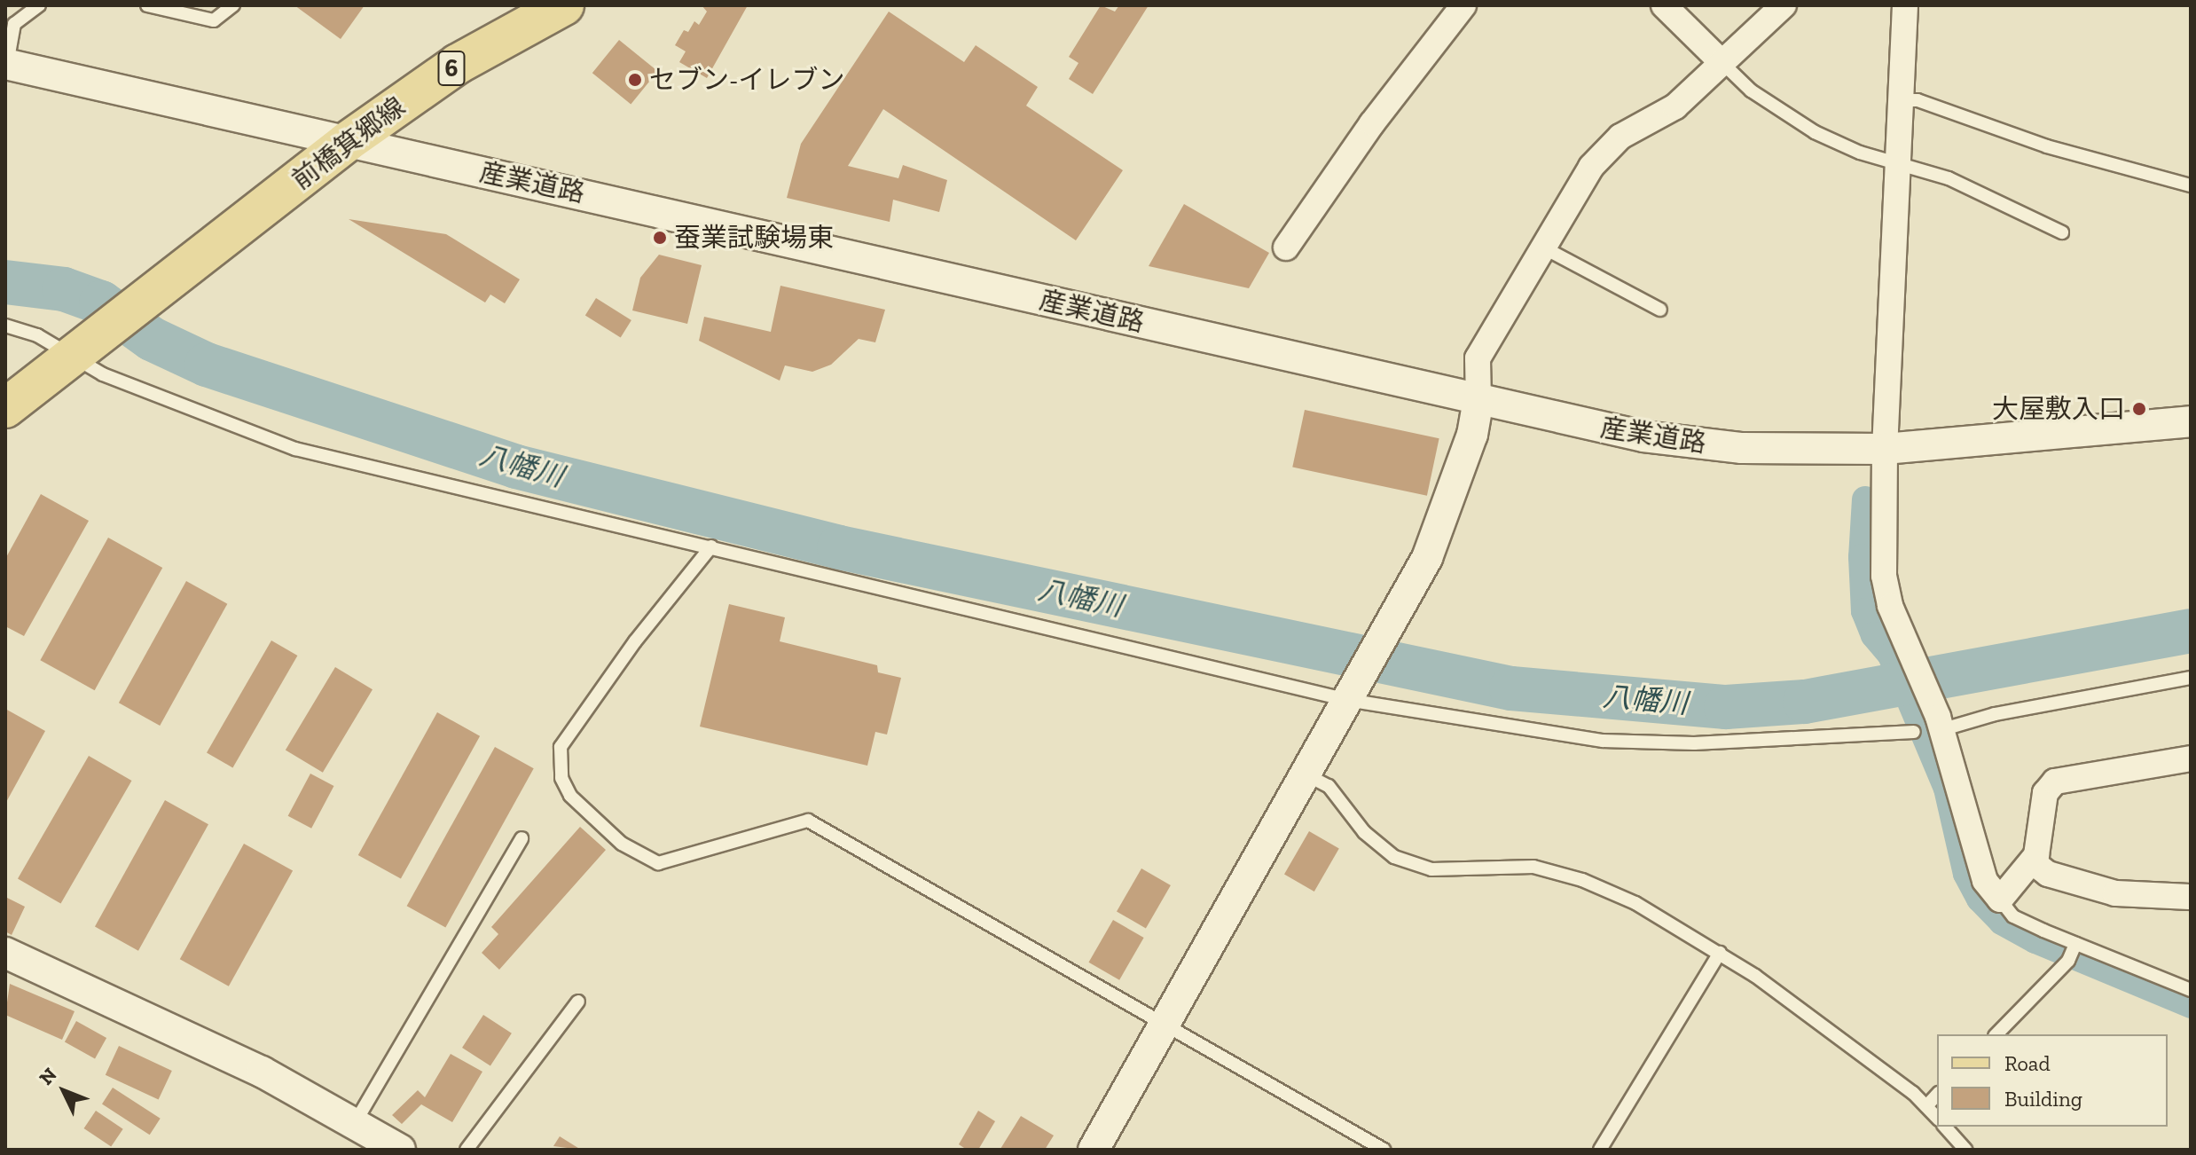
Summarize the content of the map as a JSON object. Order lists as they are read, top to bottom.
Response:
{
  "streets": {
    "main road": ["6", "前橋箕郷線"],
    "street": ["産業道路"]
  },
  "crossings": [
    ["6", "前橋箕郷線"],
    ["前橋箕郷線", "産業道路"]
  ],
  "water": ["八幡川"],
  "places": ["セブン-イレブン", "蚕業試験場東", "大屋敷入口"],
  "legend": ["Road", "Building"],
  "north": "top left"
}
